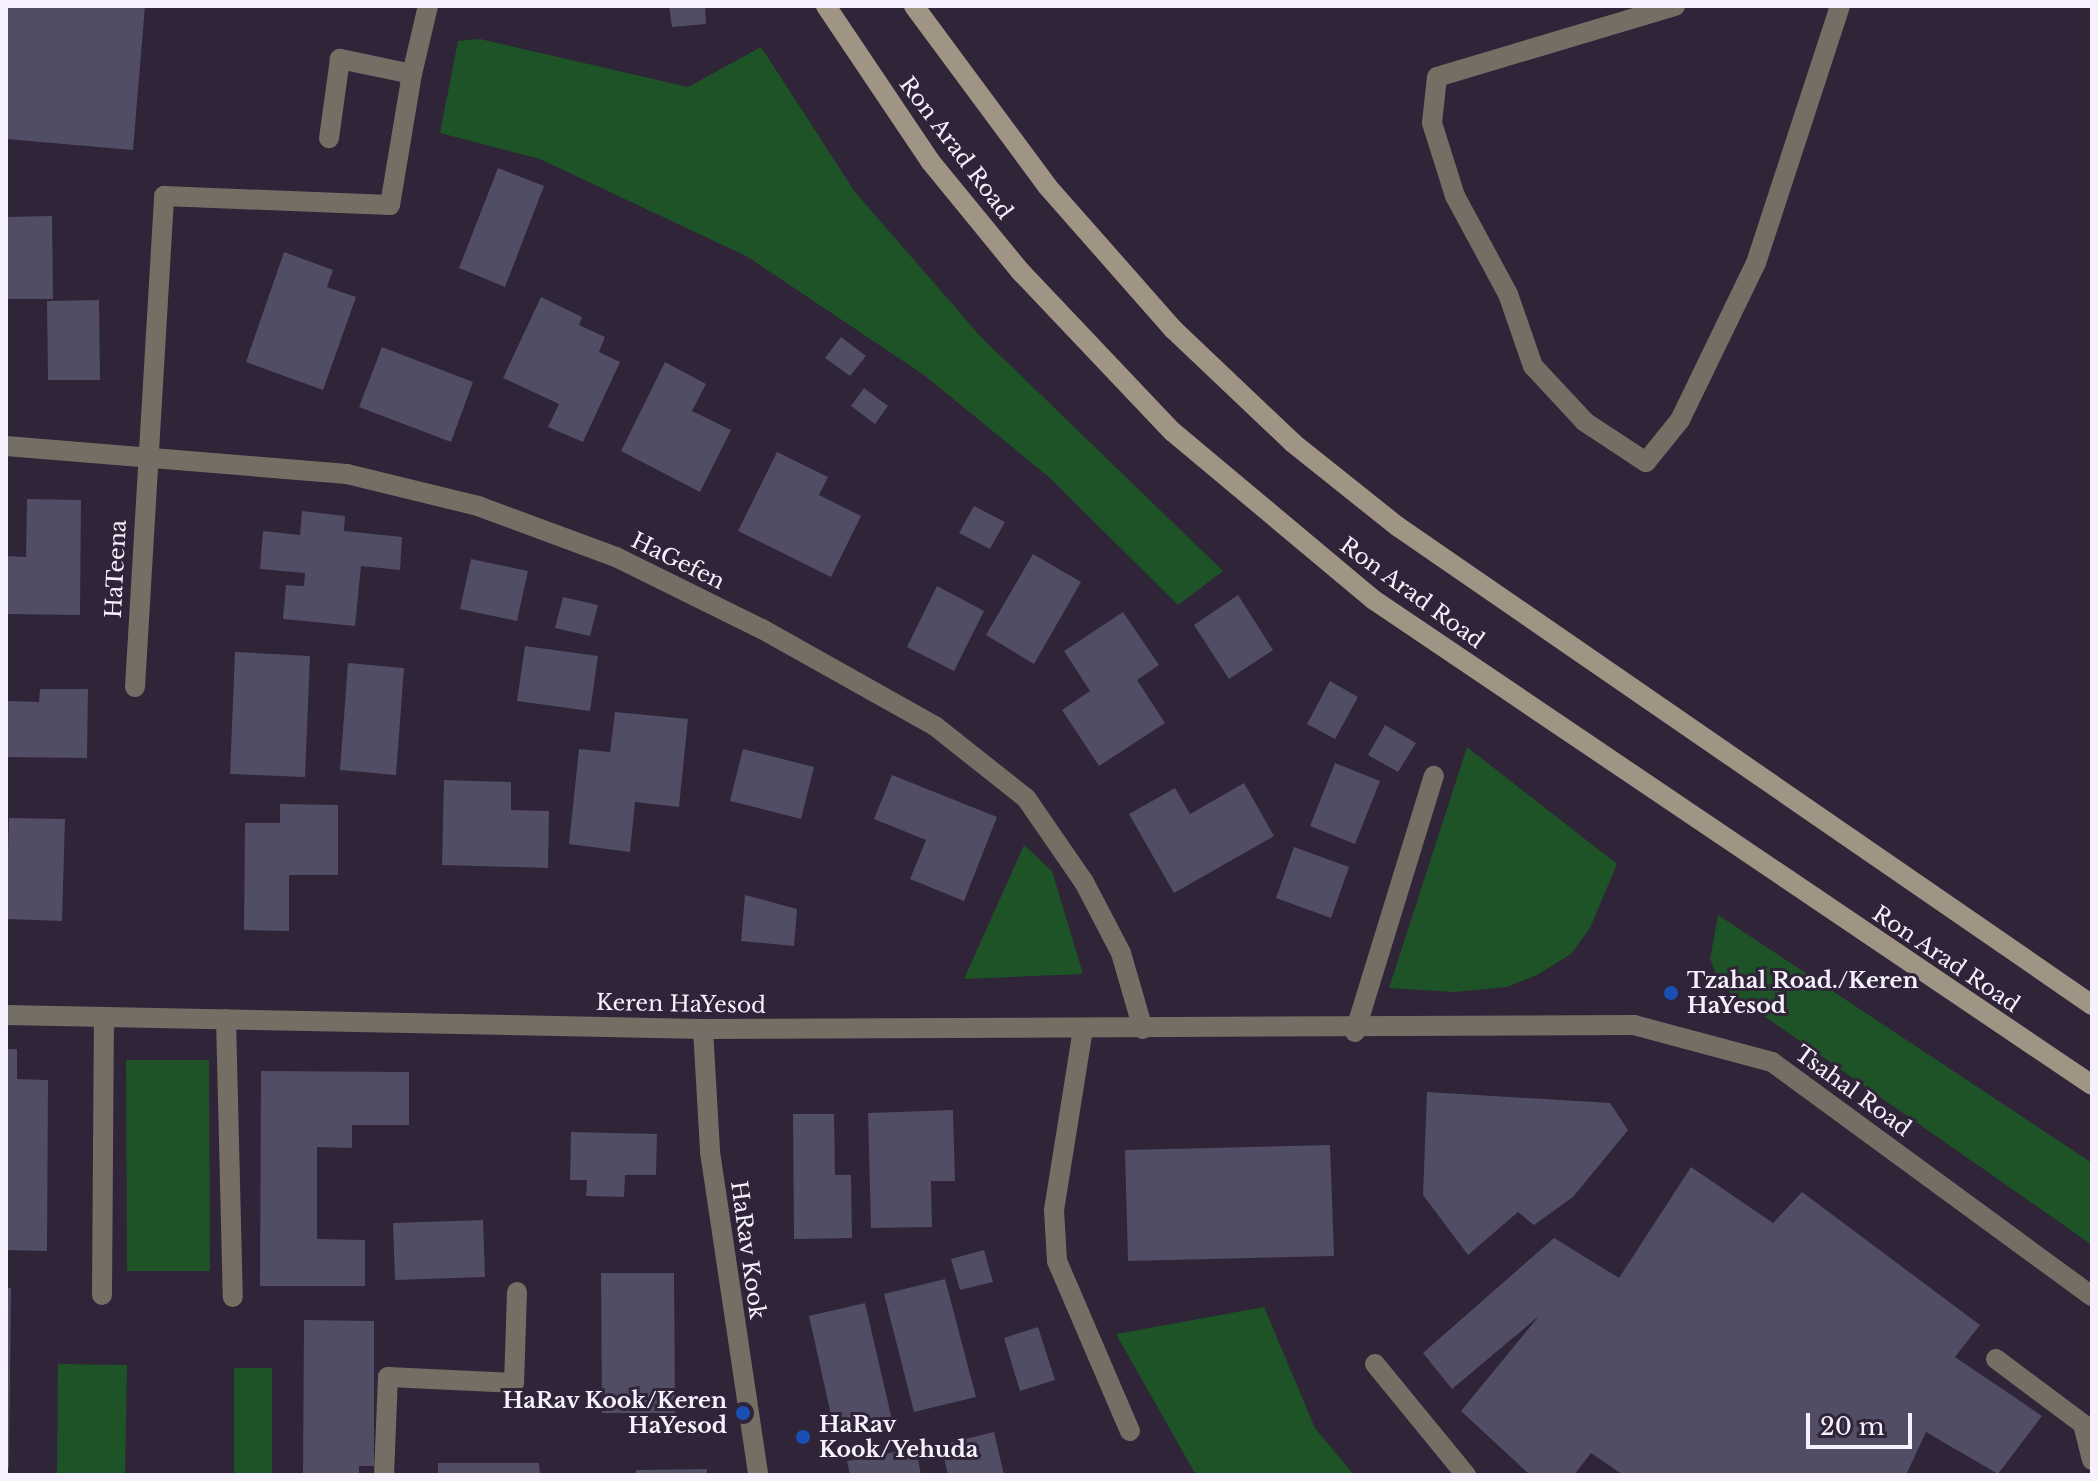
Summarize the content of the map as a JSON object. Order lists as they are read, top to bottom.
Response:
{
  "streets": {
    "main road": ["Ron Arad Road"],
    "street": [
      "HaGefen",
      "HaTeena",
      "Keren HaYesod",
      "Tsahal Road",
      "HaRav Kook"
    ]
  },
  "crossings": [
    ["HaGefen", "HaTeena"],
    ["HaGefen", "Keren HaYesod"],
    ["Keren HaYesod", "Tsahal Road"],
    ["Keren HaYesod", "HaRav Kook"]
  ],
  "places": ["Tzahal Road./Keren HaYesod", "HaRav Kook/Keren HaYesod", "HaRav Kook/Yehuda"],
  "scale_bar": "20 m"
}
